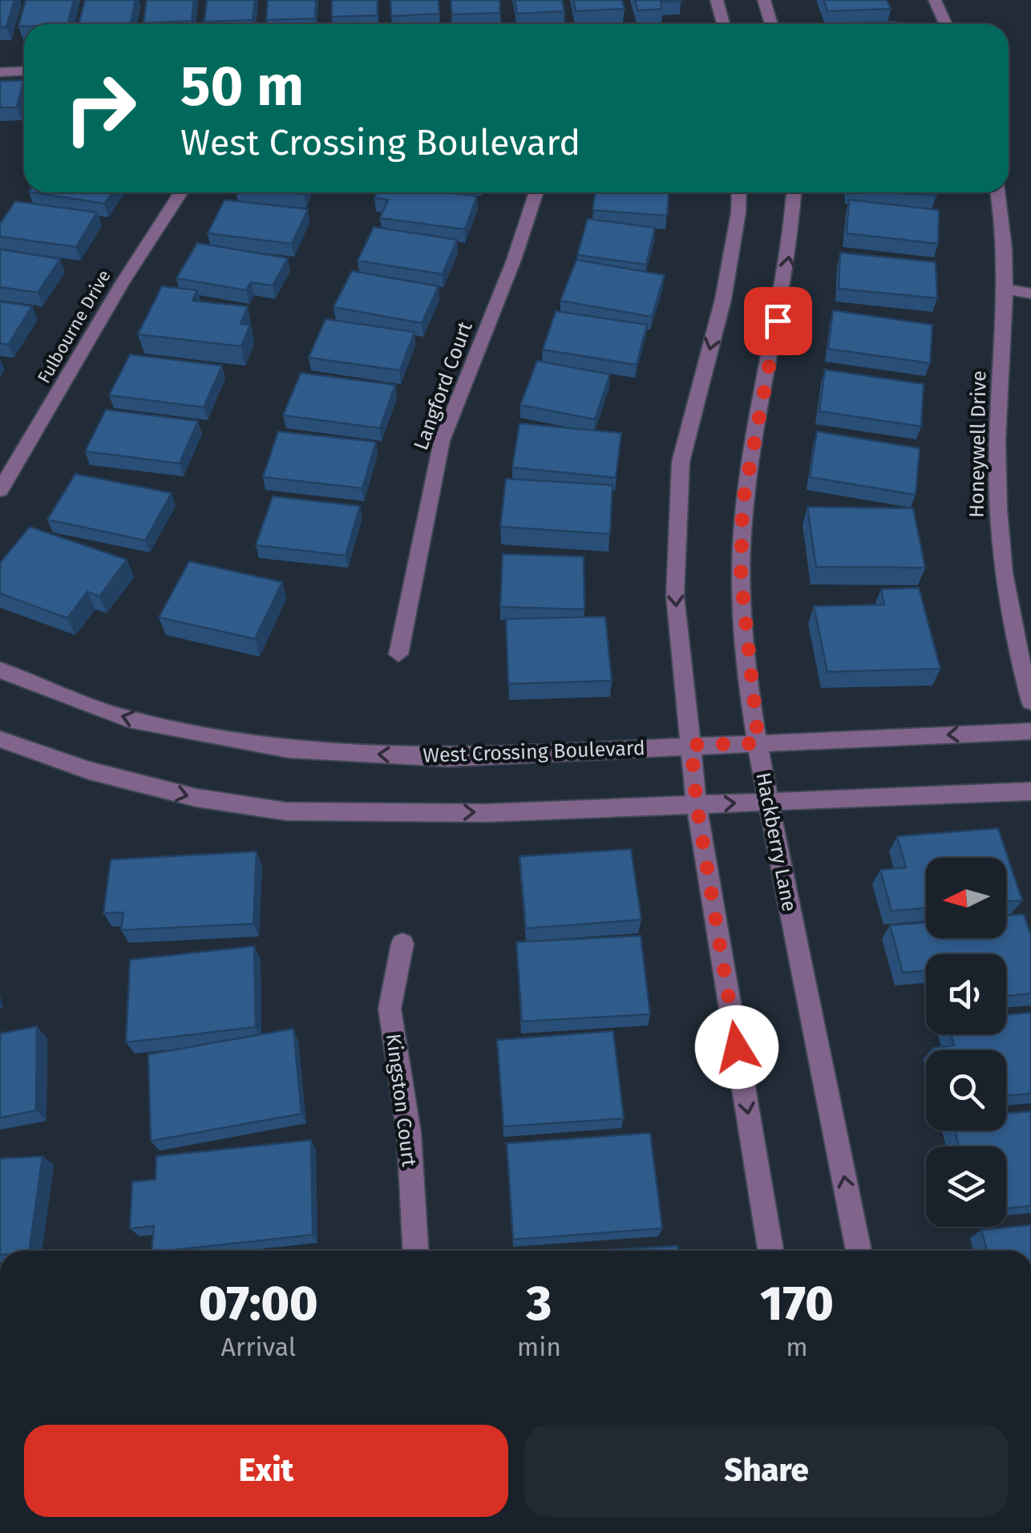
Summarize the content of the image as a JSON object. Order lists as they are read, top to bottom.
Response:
{
  "streets": {
    "street": [
      "Fulbourne Drive",
      "Langford Court",
      "Honeywell Drive",
      "West Crossing Boulevard",
      "Hackberry Lane",
      "Kingston Court"
    ]
  },
  "crossings": [
    ["West Crossing Boulevard", "Hackberry Lane"]
  ],
  "north": "left",
  "page": {
    "turn": ["50 m", "West Crossing Boulevard"],
    "eta": [
      "07:00",
      "Arrival",
      "3",
      "min",
      "170",
      "m"
    ],
    "buttons": ["Exit", "Share"]
  }
}
